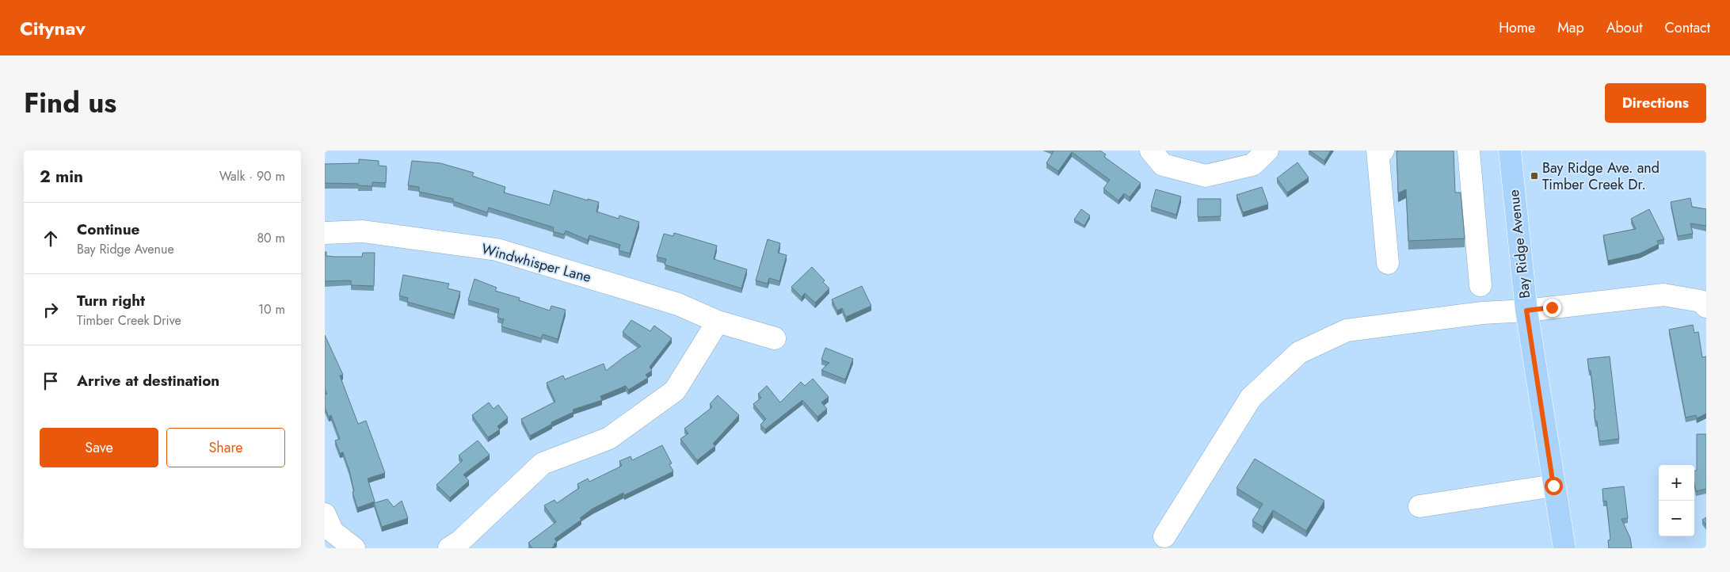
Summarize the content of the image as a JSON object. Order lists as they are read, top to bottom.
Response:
{
  "streets": {
    "main road": ["Bay Ridge Avenue"],
    "street": ["Windwhisper Lane"]
  },
  "places": {
    "transit": ["Bay Ridge Ave. and Timber Creek Dr."]
  },
  "page": {
    "header": "Citynav",
    "nav": [
      "Home",
      "Map",
      "About",
      "Contact"
    ],
    "title": "Find us",
    "buttons": [
      "Directions",
      ["Save", "Share"]
    ],
    "heading": ["2 min", "Walk · 90 m"],
    "list": [
      ["Continue", "Bay Ridge Avenue", "80 m"],
      ["Turn right", "Timber Creek Drive", "10 m"],
      "Arrive at destination"
    ],
    "map_buttons": ["+", "−"]
  }
}
